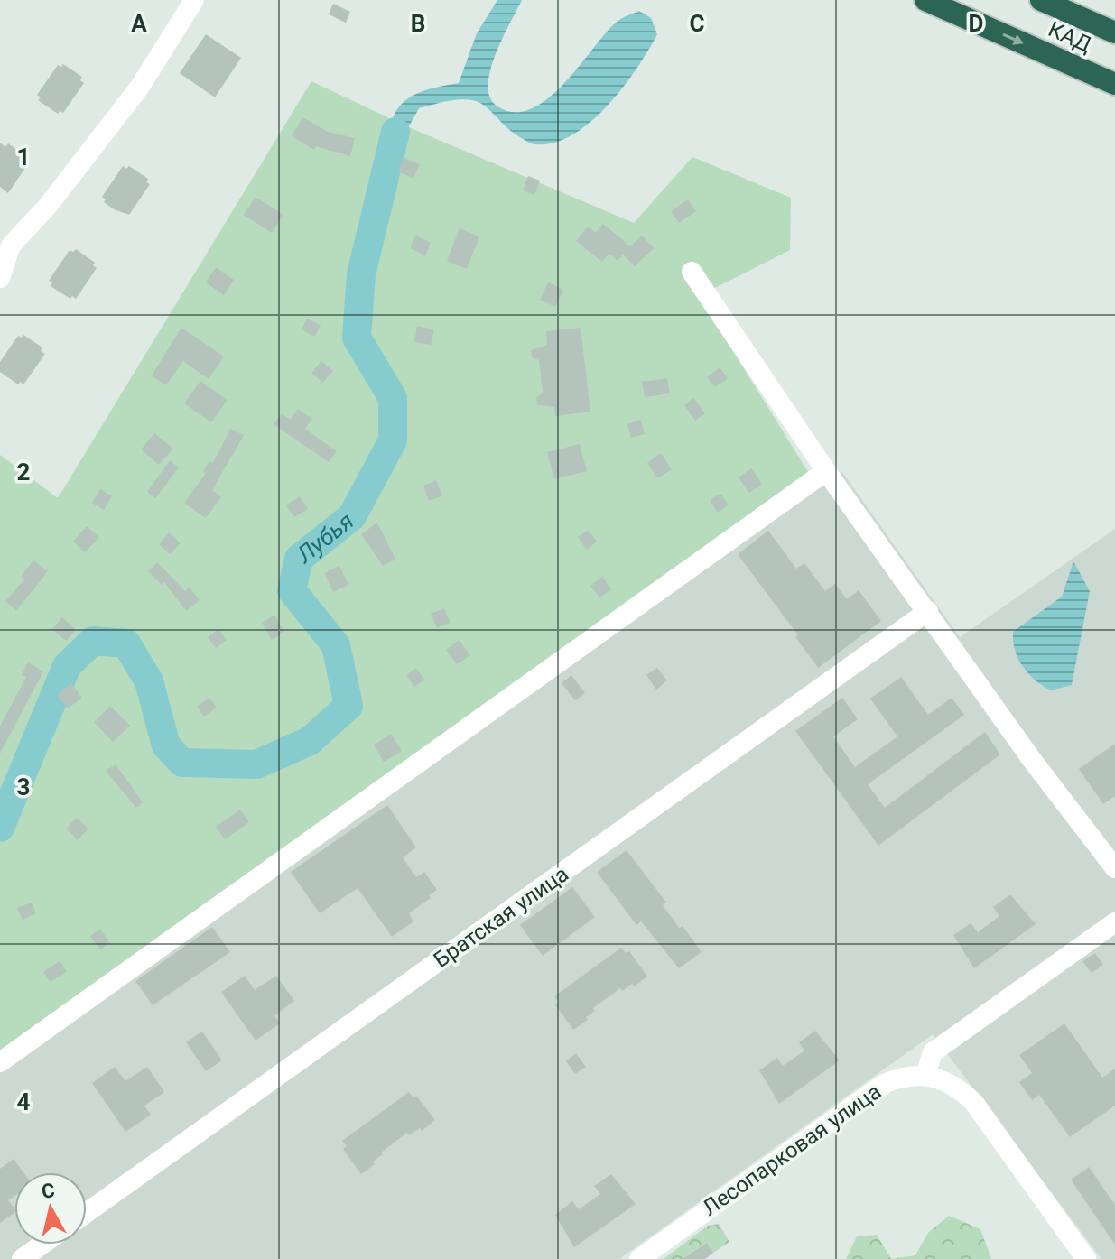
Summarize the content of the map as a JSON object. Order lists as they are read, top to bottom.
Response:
{
  "streets": {
    "highway": ["КАД"],
    "street": ["Братская улица", "Лесопарковая улица"]
  },
  "water": ["Лубья"],
  "north": "top",
  "grid": {
    "columns": [
      "A",
      "B",
      "C",
      "D"
    ],
    "rows": [
      "1",
      "2",
      "3",
      "4"
    ]
  }
}
